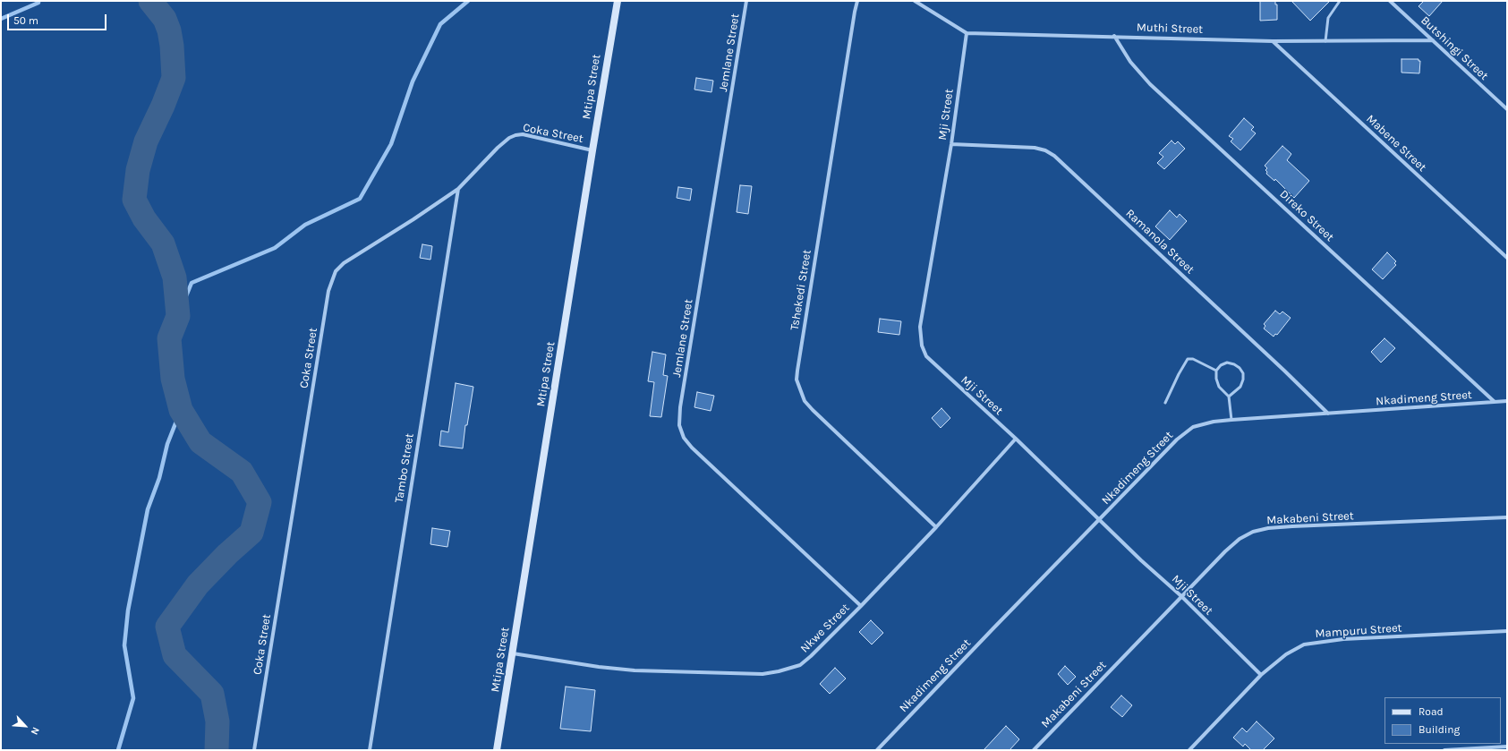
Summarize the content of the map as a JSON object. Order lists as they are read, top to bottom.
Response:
{
  "streets": {
    "street": [
      "Muthi Street",
      "Butshingi Street",
      "Jemlane Street",
      "Mtipa Street",
      "Mji Street",
      "Coka Street",
      "Mabene Street",
      "Direko Street",
      "Ramanola Street",
      "Tshekedi Street",
      "Nkadimeng Street",
      "Tambo Street",
      "Makabeni Street",
      "Nkwe Street",
      "Mampuru Street"
    ]
  },
  "crossings": [
    ["Muthi Street", "Butshingi Street"],
    ["Muthi Street", "Mji Street"],
    ["Muthi Street", "Mabene Street"],
    ["Muthi Street", "Direko Street"],
    ["Jemlane Street", "Nkwe Street"],
    ["Mtipa Street", "Coka Street"],
    ["Mtipa Street", "Nkwe Street"],
    ["Mji Street", "Ramanola Street"],
    ["Mji Street", "Nkadimeng Street"],
    ["Mji Street", "Makabeni Street"],
    ["Mji Street", "Nkwe Street"],
    ["Mji Street", "Mampuru Street"],
    ["Coka Street", "Tambo Street"],
    ["Direko Street", "Nkadimeng Street"],
    ["Ramanola Street", "Nkadimeng Street"],
    ["Tshekedi Street", "Nkwe Street"]
  ],
  "legend": ["Road", "Building"],
  "scale_bar": "50 m",
  "north": "bottom right"
}
